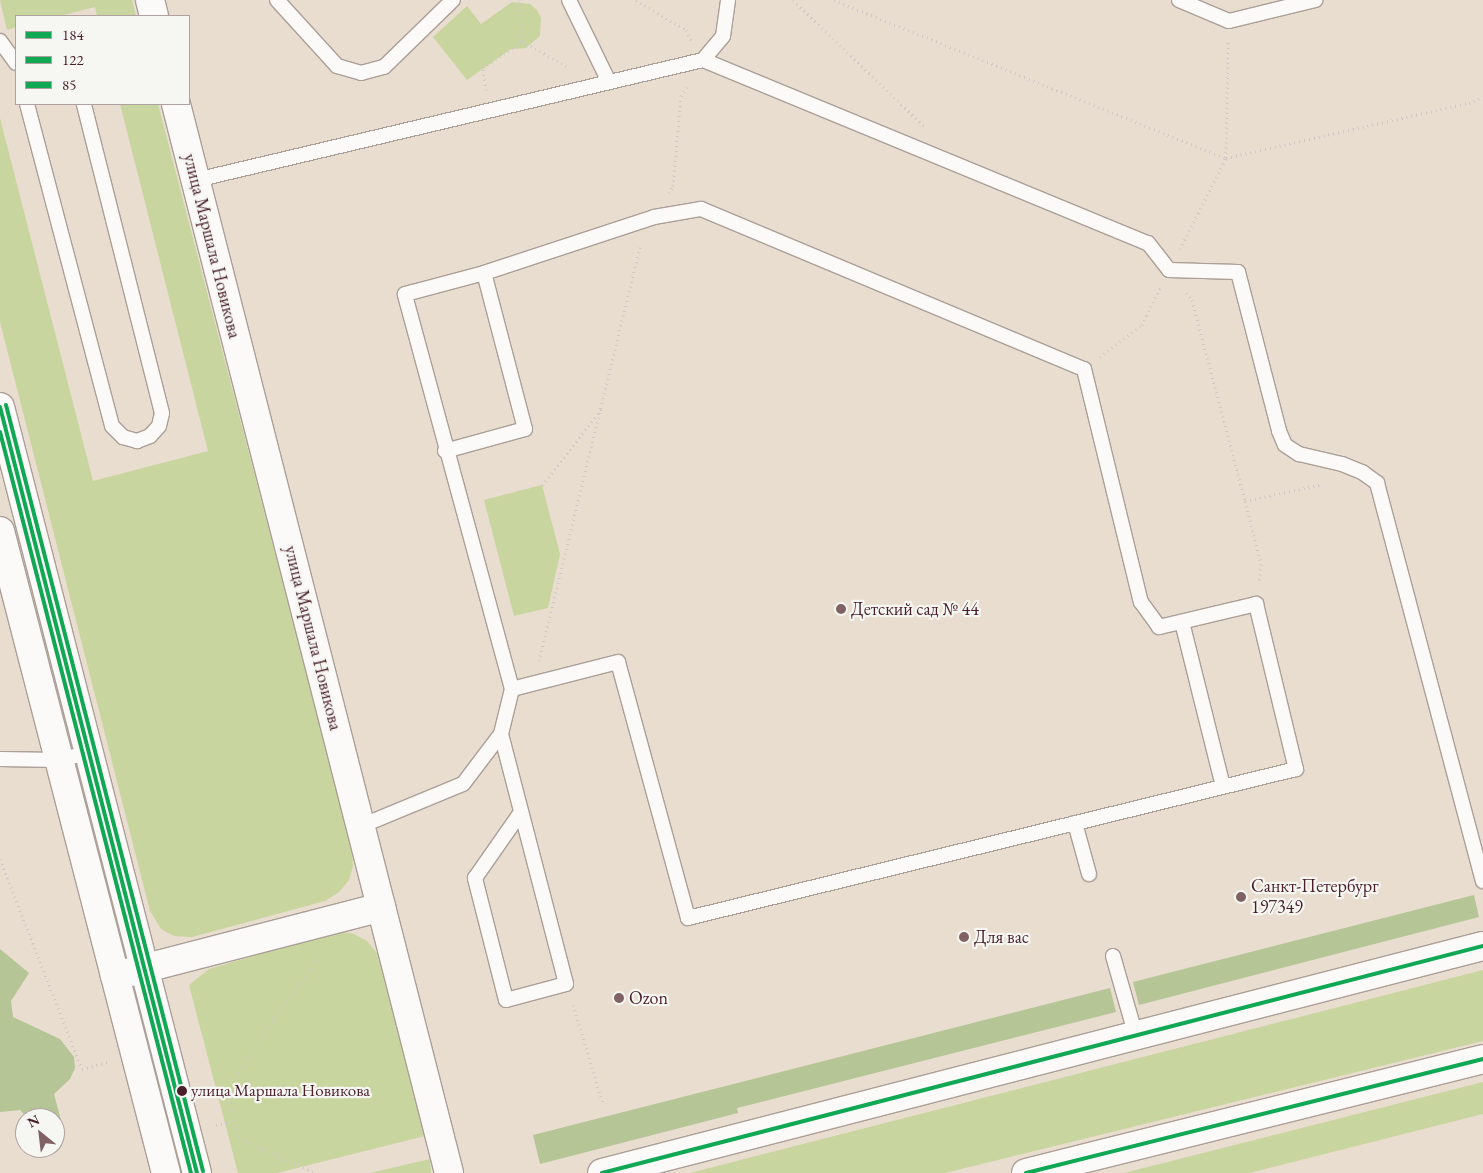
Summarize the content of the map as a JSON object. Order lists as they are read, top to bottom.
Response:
{
  "streets": {
    "street": ["улица Маршала Новикова"]
  },
  "places": [
    "Детский сад № 44",
    "Санкт-Петербург 197349",
    "Для вас",
    "Ozon",
    "улица Маршала Новикова"
  ],
  "lines": ["transit line 85", "transit line 184", "transit line 122"],
  "legend": ["184", "122", "85"],
  "north": "top left"
}
